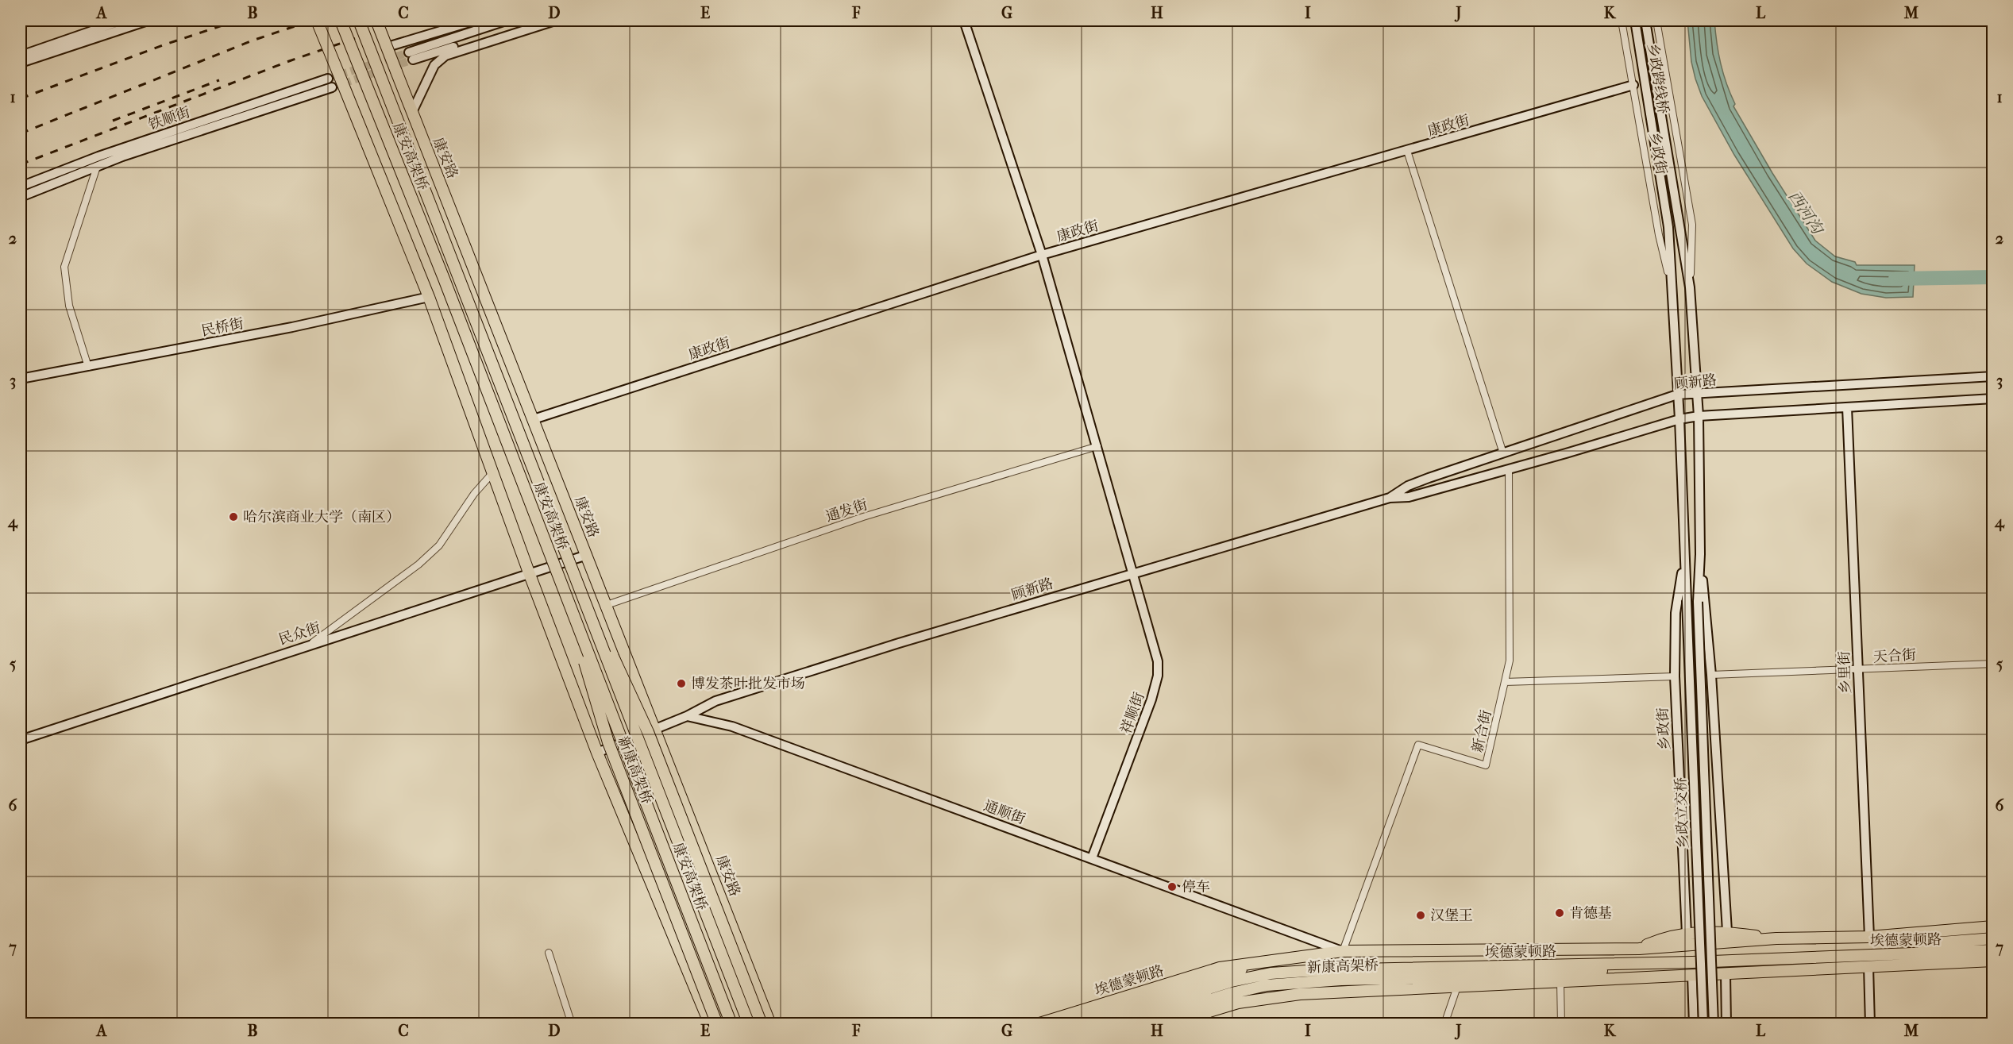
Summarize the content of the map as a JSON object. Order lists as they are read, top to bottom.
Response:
{
  "streets": {
    "highway": [
      "康安高架桥",
      "康安路",
      "新康高架桥",
      "埃德蒙顿路"
    ],
    "main road": [
      "乡政跨线桥",
      "铁顺街",
      "康政街",
      "乡政街",
      "民桥街",
      "顾新路",
      "民众街",
      "乡里街",
      "祥顺街",
      "通顺街",
      "乡政立交桥"
    ],
    "street": ["通发街", "天合街", "新合街"]
  },
  "crossings": [
    ["乡政跨线桥", "乡政街"],
    ["康政街", "乡政街"],
    ["康政街", "康安路"],
    ["康政街", "祥顺街"],
    ["乡政街", "顾新路"],
    ["乡政街", "天合街"],
    ["乡政街", "乡政立交桥"],
    ["康安高架桥", "新康高架桥"],
    ["康安路", "通发街"],
    ["康安路", "民众街"],
    ["顾新路", "乡里街"],
    ["顾新路", "祥顺街"],
    ["顾新路", "新合街"],
    ["顾新路", "通顺街"],
    ["通发街", "祥顺街"],
    ["天合街", "乡里街"],
    ["乡里街", "埃德蒙顿路"],
    ["祥顺街", "通顺街"],
    ["新合街", "通顺街"],
    ["新合街", "埃德蒙顿路"],
    ["新康高架桥", "埃德蒙顿路"],
    ["通顺街", "埃德蒙顿路"]
  ],
  "water": ["西河沟"],
  "places": [
    "哈尔滨商业大学（南区）",
    "博发茶叶批发市场",
    "停车",
    "肯德基",
    "汉堡王"
  ],
  "grid": {
    "columns": [
      "A",
      "B",
      "C",
      "D",
      "E",
      "F",
      "G",
      "H",
      "I",
      "J",
      "K",
      "L",
      "M"
    ],
    "rows": [
      "1",
      "2",
      "3",
      "4",
      "5",
      "6",
      "7"
    ]
  }
}
